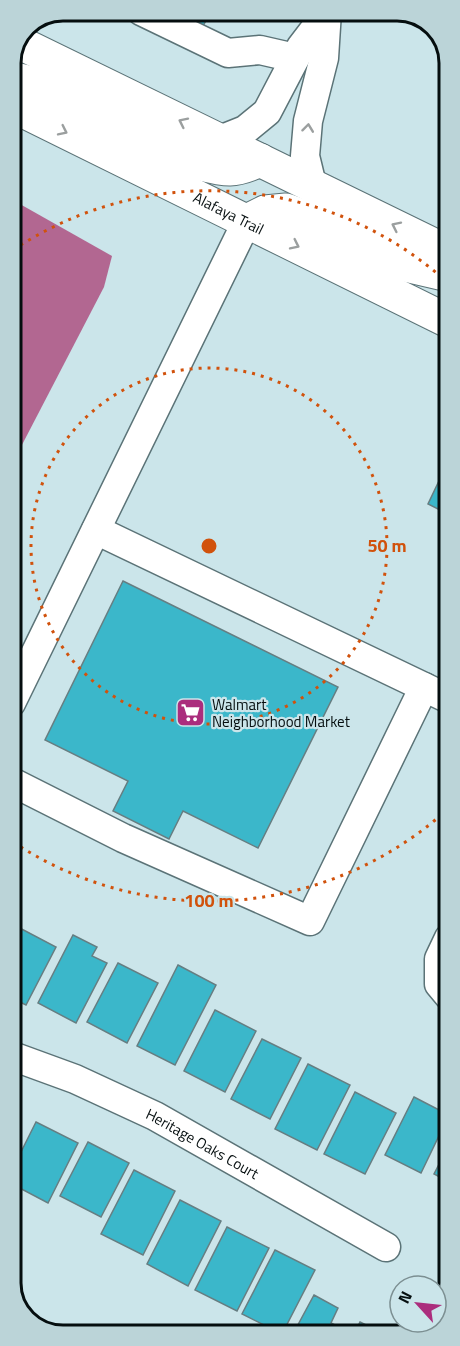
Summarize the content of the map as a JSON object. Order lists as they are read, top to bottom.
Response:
{
  "streets": {
    "main road": ["Alafaya Trail"],
    "street": ["Heritage Oaks Court"]
  },
  "places": {
    "supermarket": ["Walmart Neighborhood Market"]
  },
  "north": "top left",
  "rings": ["50 m", "100 m"]
}
